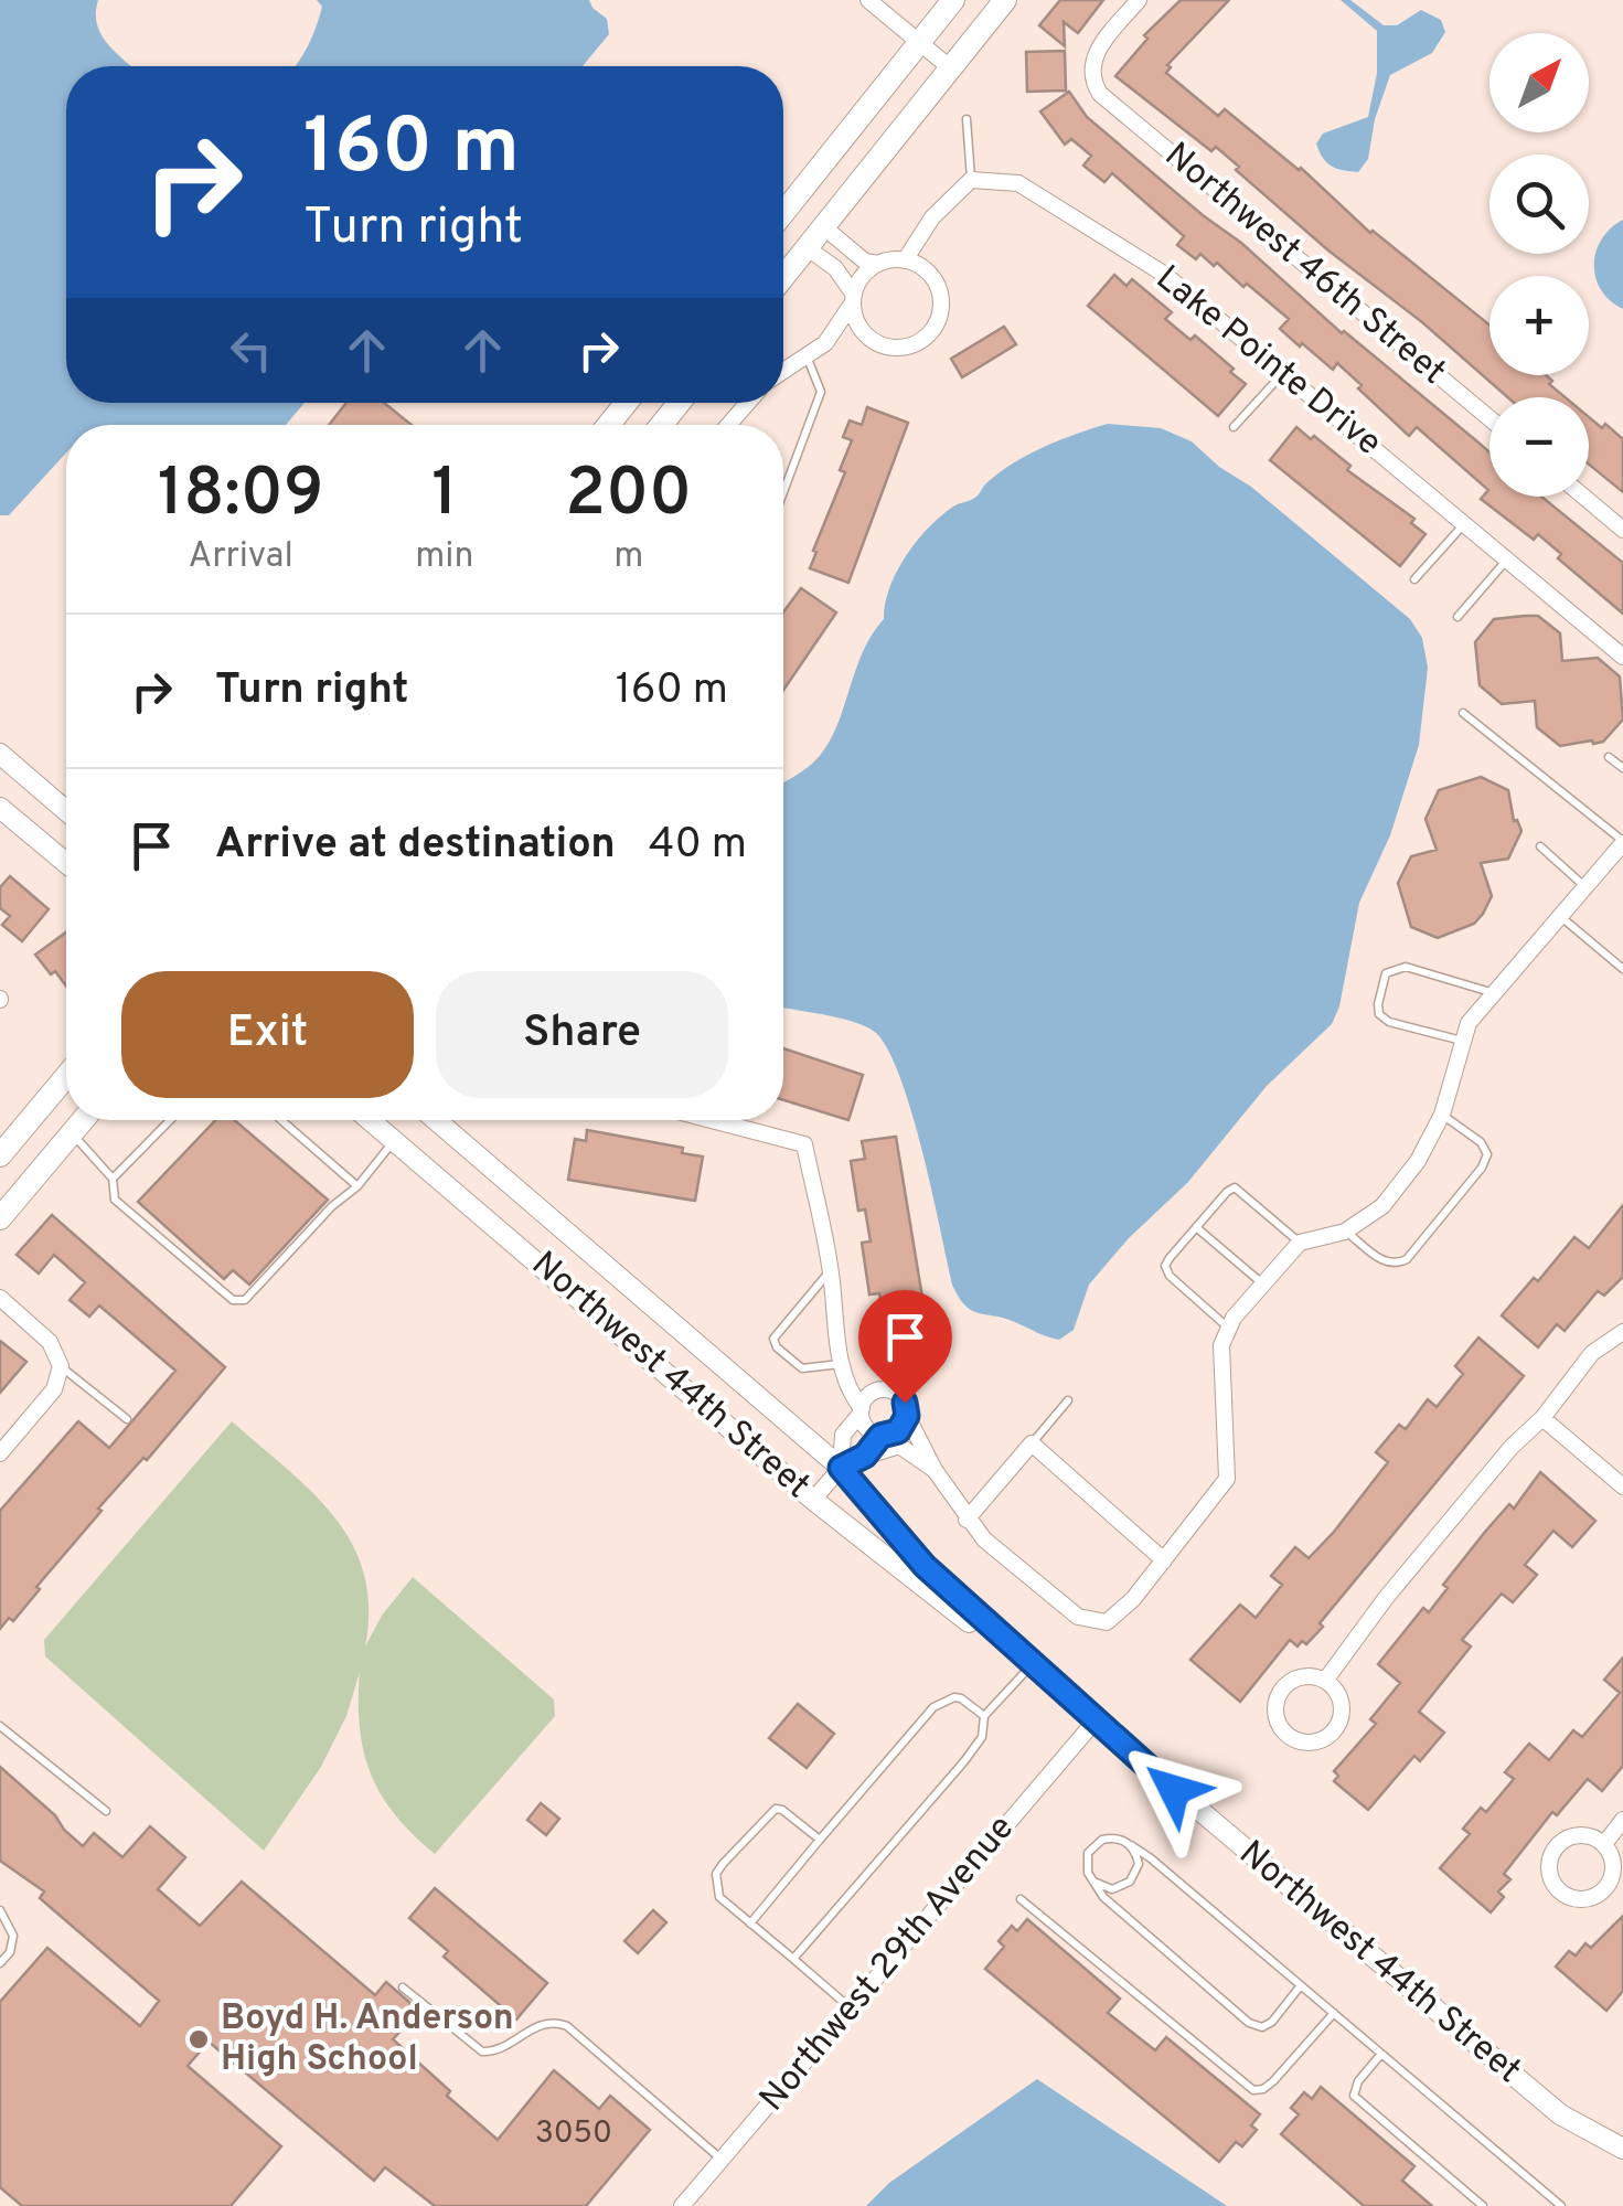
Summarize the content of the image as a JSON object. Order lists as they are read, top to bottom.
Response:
{
  "streets": {
    "street": [
      "Northwest 46th Street",
      "Lake Pointe Drive",
      "Northwest 44th Street",
      "Northwest 29th Avenue"
    ]
  },
  "crossings": [
    ["Northwest 44th Street", "Northwest 29th Avenue"]
  ],
  "places": ["Boyd H. Anderson High School"],
  "house_numbers": ["3050"],
  "north": "top right",
  "page": {
    "map_buttons": ["+", "−"],
    "turn": ["160 m", "Turn right"],
    "eta": [
      "18:09",
      "Arrival",
      "1",
      "min",
      "200",
      "m"
    ],
    "list": [
      {
        "name": "Turn right",
        "value": "160 m"
      },
      {
        "name": "Arrive at destination",
        "value": "40 m"
      }
    ],
    "buttons": ["Exit", "Share"]
  }
}
